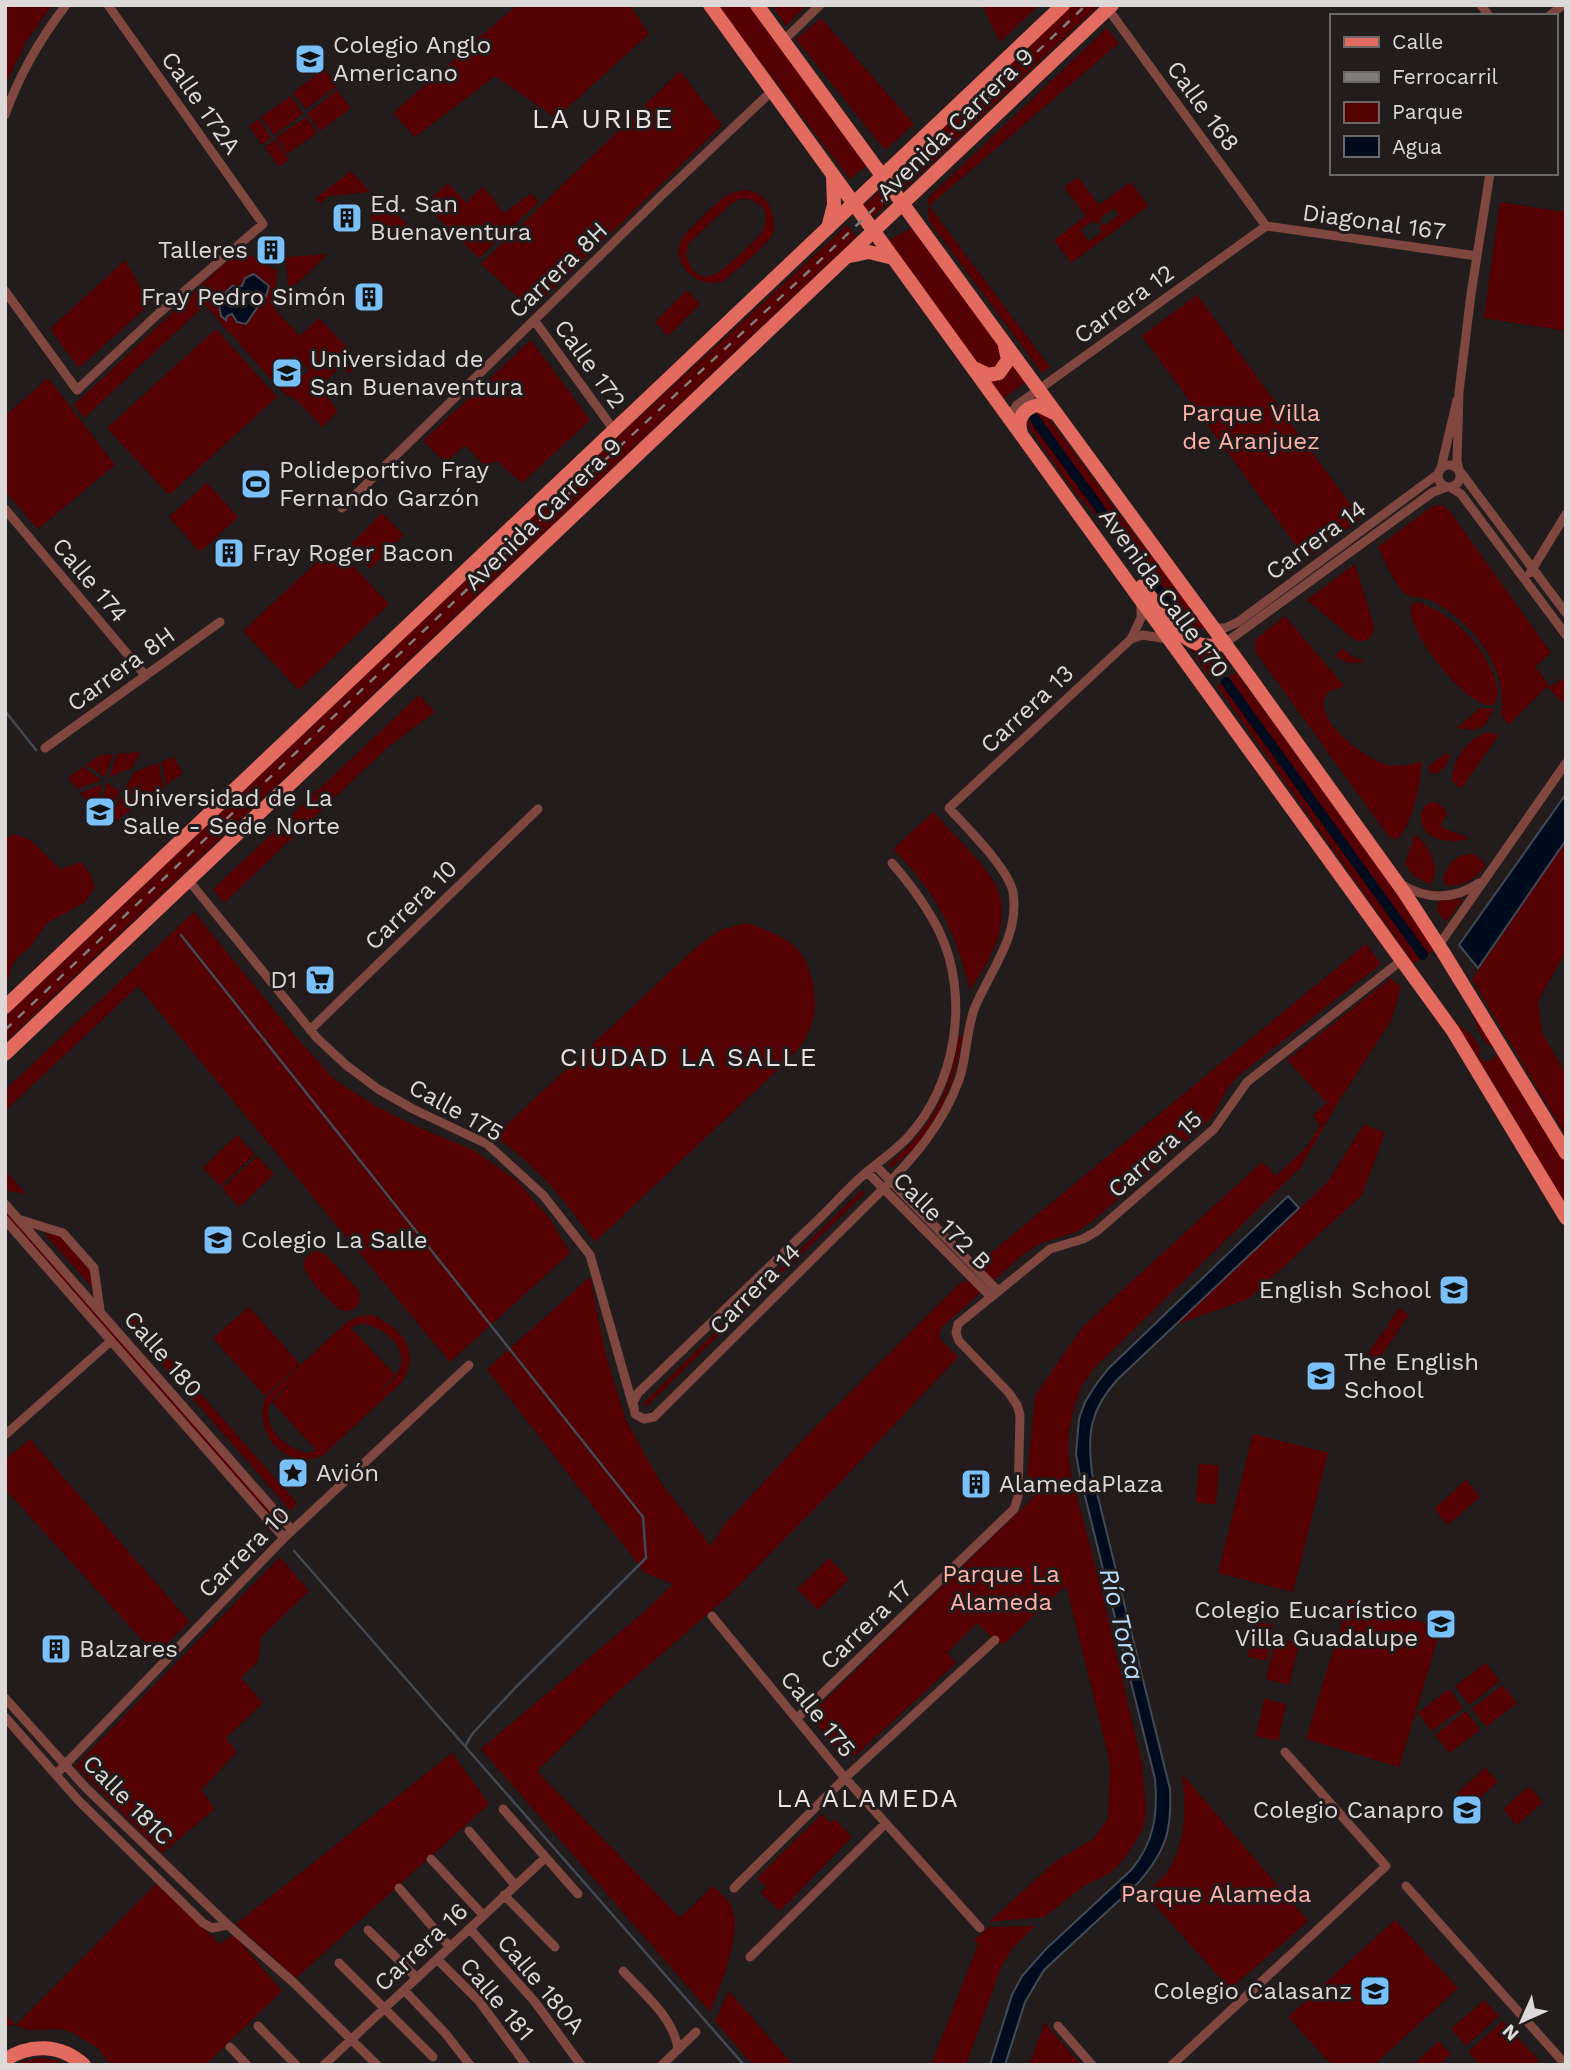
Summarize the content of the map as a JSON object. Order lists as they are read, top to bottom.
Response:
{
  "streets": {
    "main road": ["Avenida Carrera 9", "Avenida Calle 170"],
    "street": [
      "Calle 172A",
      "Calle 168",
      "Diagonal 167",
      "Carrera 8H",
      "Carrera 12",
      "Calle 172",
      "Carrera 14",
      "Calle 174",
      "Carrera 13",
      "Carrera 10",
      "Calle 175",
      "Carrera 15",
      "Calle 172 B",
      "Calle 180",
      "Carrera 17",
      "Calle 181C",
      "Carrera 16",
      "Calle 180A",
      "Calle 181"
    ]
  },
  "crossings": [
    ["Calle 168", "Avenida Carrera 9"],
    ["Calle 168", "Diagonal 167"],
    ["Calle 168", "Carrera 12"],
    ["Avenida Carrera 9", "Calle 172"],
    ["Avenida Carrera 9", "Avenida Calle 170"],
    ["Avenida Carrera 9", "Calle 175"],
    ["Diagonal 167", "Carrera 12"],
    ["Carrera 8H", "Calle 172"],
    ["Carrera 8H", "Calle 174"],
    ["Carrera 8H", "Avenida Calle 170"],
    ["Carrera 12", "Avenida Calle 170"],
    ["Carrera 14", "Avenida Calle 170"],
    ["Carrera 14", "Carrera 13"],
    ["Carrera 14", "Calle 175"],
    ["Carrera 14", "Calle 172 B"],
    ["Avenida Calle 170", "Carrera 15"],
    ["Carrera 10", "Calle 175"],
    ["Carrera 10", "Calle 180"],
    ["Carrera 10", "Calle 181C"],
    ["Calle 175", "Carrera 17"],
    ["Carrera 15", "Calle 172 B"],
    ["Carrera 15", "Carrera 17"],
    ["Calle 181C", "Carrera 16"],
    ["Carrera 16", "Calle 180A"],
    ["Carrera 16", "Calle 181"]
  ],
  "districts": ["LA URIBE", "CIUDAD LA SALLE", "LA ALAMEDA"],
  "water": ["Río Torca"],
  "parks": ["Parque Villa de Aranjuez", "Parque La Alameda", "Parque Alameda"],
  "places": {
    "school or university": [
      "Colegio Anglo Americano",
      "Universidad de San Buenaventura",
      "Universidad de La Salle - Sede Norte",
      "Colegio La Salle",
      "English School",
      "The English School",
      "Colegio Eucarístico Villa Guadalupe",
      "Colegio Canapro",
      "Colegio Calasanz"
    ],
    "building": [
      "Ed. San Buenaventura",
      "Talleres",
      "Fray Pedro Simón",
      "Fray Roger Bacon",
      "AlamedaPlaza",
      "Balzares"
    ],
    "sports": ["Polideportivo Fray Fernando Garzón"],
    "supermarket": ["D1"],
    "place": ["Avión"]
  },
  "legend": [
    "Calle",
    "Ferrocarril",
    "Parque",
    "Agua"
  ],
  "north": "bottom left"
}
